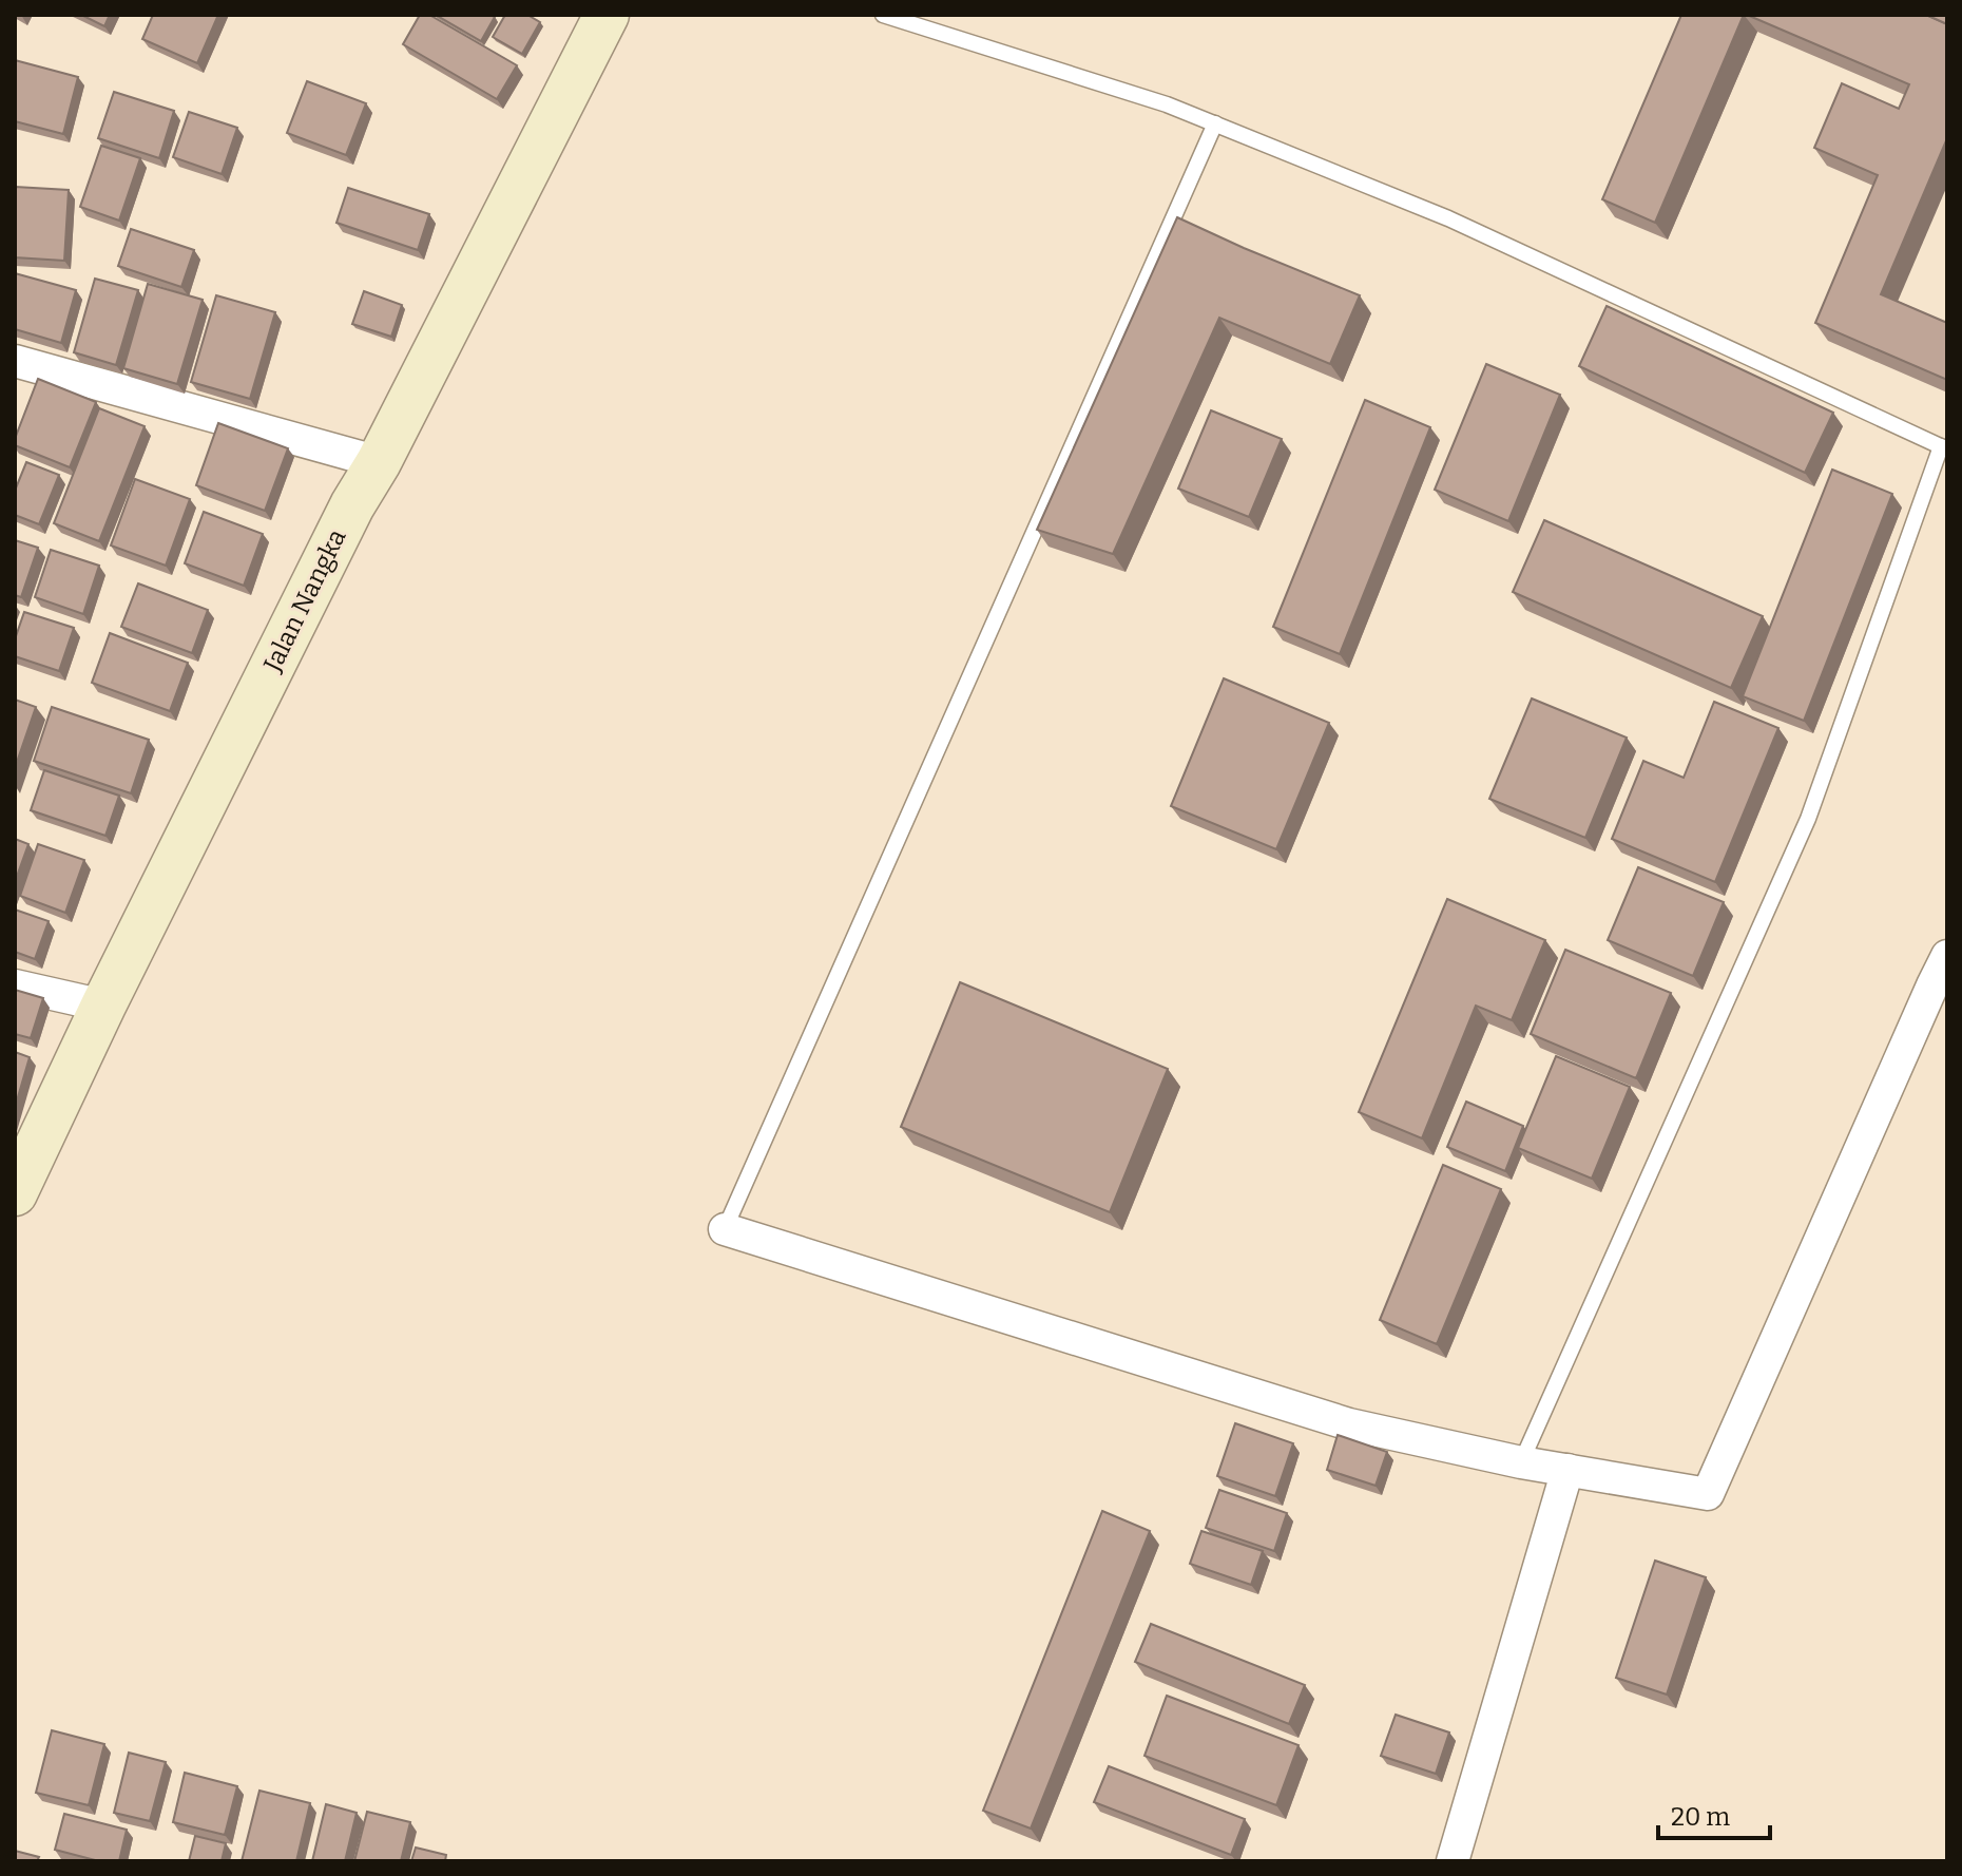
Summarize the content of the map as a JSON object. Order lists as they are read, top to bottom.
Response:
{
  "streets": {
    "street": ["Jalan Nangka"]
  },
  "scale_bar": "20 m"
}
